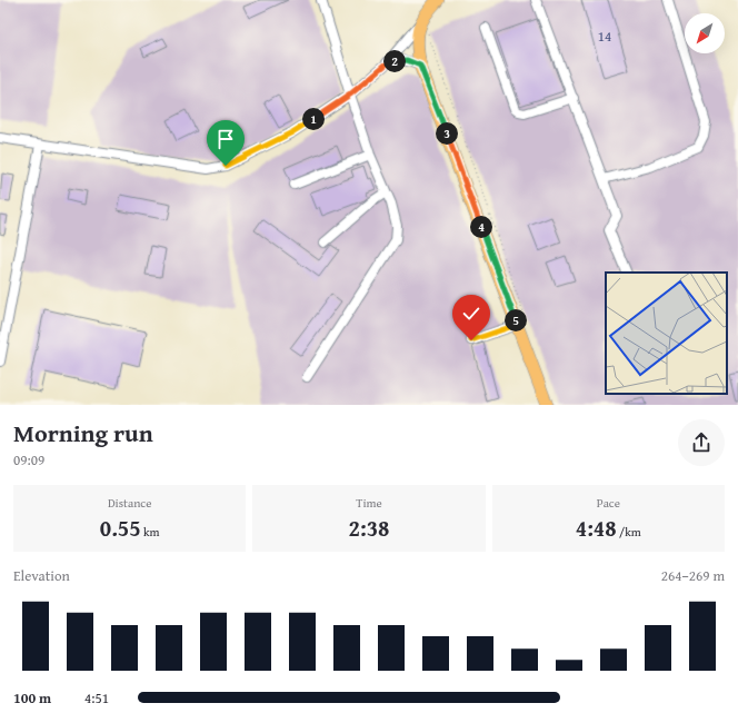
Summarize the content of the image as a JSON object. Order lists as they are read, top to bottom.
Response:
{
  "house_numbers": ["14"],
  "north": "bottom left",
  "page": {
    "pins": [
      "2",
      "1",
      "3",
      "4",
      "5"
    ],
    "heading": ["Morning run", "09:09"],
    "stats": [
      ["Distance", "0.55 km"],
      ["Time", "2:38"],
      ["Pace", "4:48 /km"]
    ],
    "chart": ["Elevation", "264–269 m"],
    "list": [
      {
        "name": "100 m",
        "note": "4:51"
      }
    ]
  }
}
